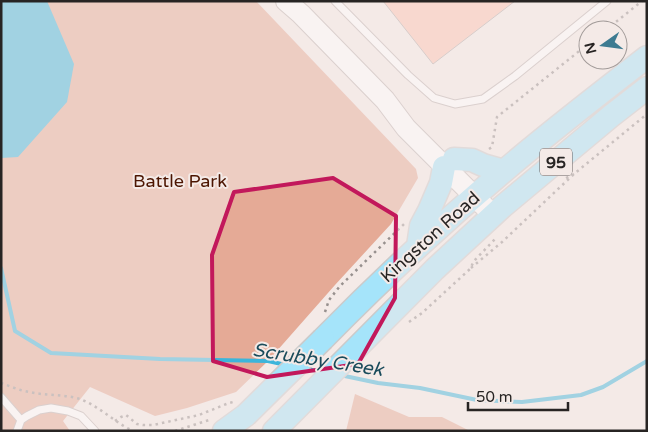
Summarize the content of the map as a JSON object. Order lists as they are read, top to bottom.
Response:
{
  "streets": {
    "main road": ["95", "Kingston Road"]
  },
  "water": ["Scrubby Creek"],
  "parks": ["Battle Park"],
  "scale_bar": "50 m",
  "north": "left"
}
